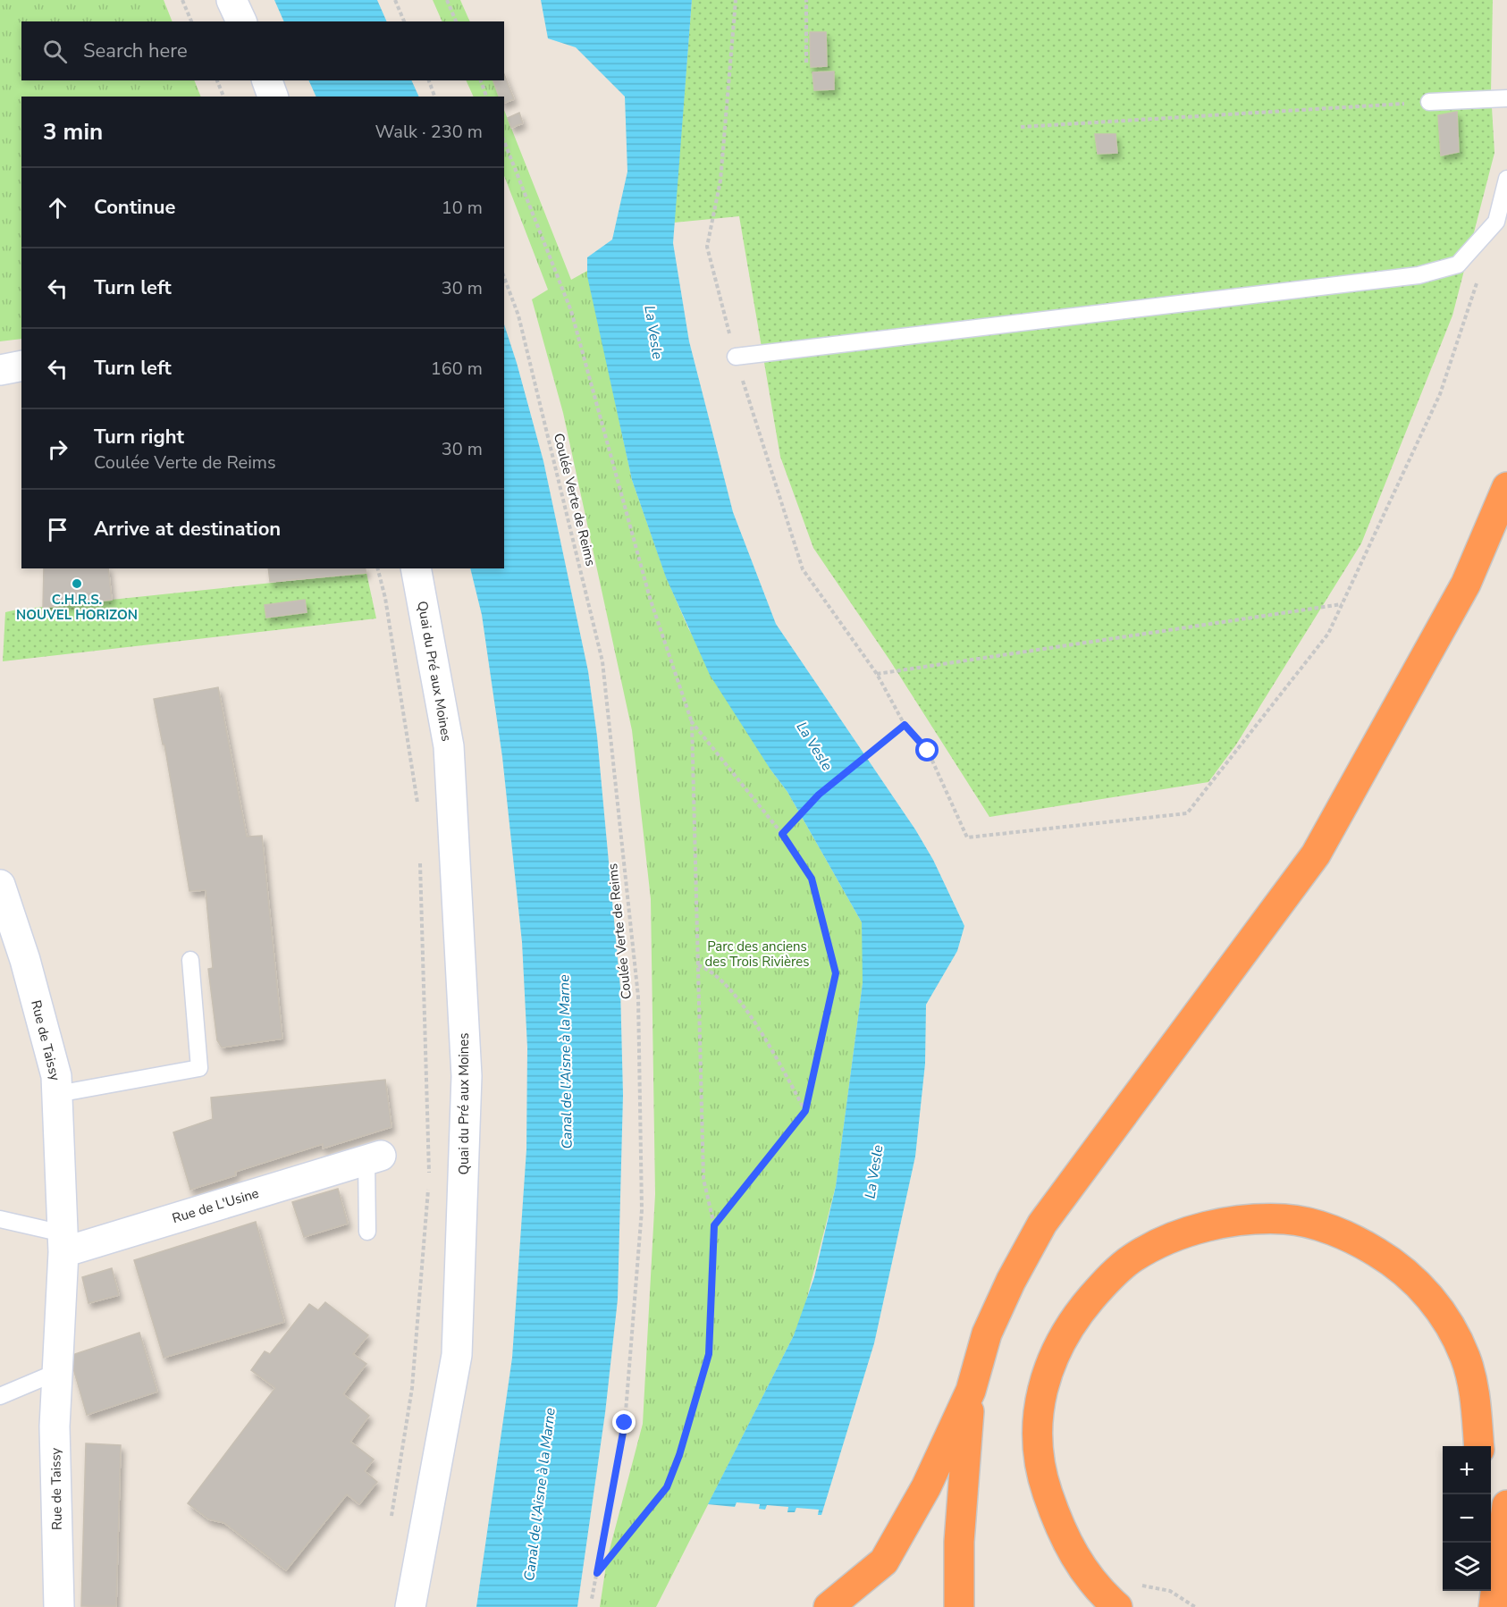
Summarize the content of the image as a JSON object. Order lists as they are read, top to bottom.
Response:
{
  "streets": {
    "street": ["Quai du Pré aux Moines", "Rue de Taissy", "Rue de L'Usine"],
    "path": ["Coulée Verte de Reims"]
  },
  "crossings": [
    ["Rue de Taissy", "Rue de L'Usine"]
  ],
  "water": ["La Vesle", "Canal de l'Aisne à la Marne"],
  "parks": ["Parc des anciens des Trois Rivières"],
  "places": ["C.H.R.S. NOUVEL HORIZON"],
  "page": {
    "search": "Search here",
    "heading": ["3 min", "Walk · 230 m"],
    "list": [
      ["Continue", "10 m"],
      ["Turn left", "30 m"],
      ["Turn left", "160 m"],
      ["Turn right", "Coulée Verte de Reims", "30 m"],
      "Arrive at destination"
    ],
    "map_buttons": ["+", "−"]
  }
}
